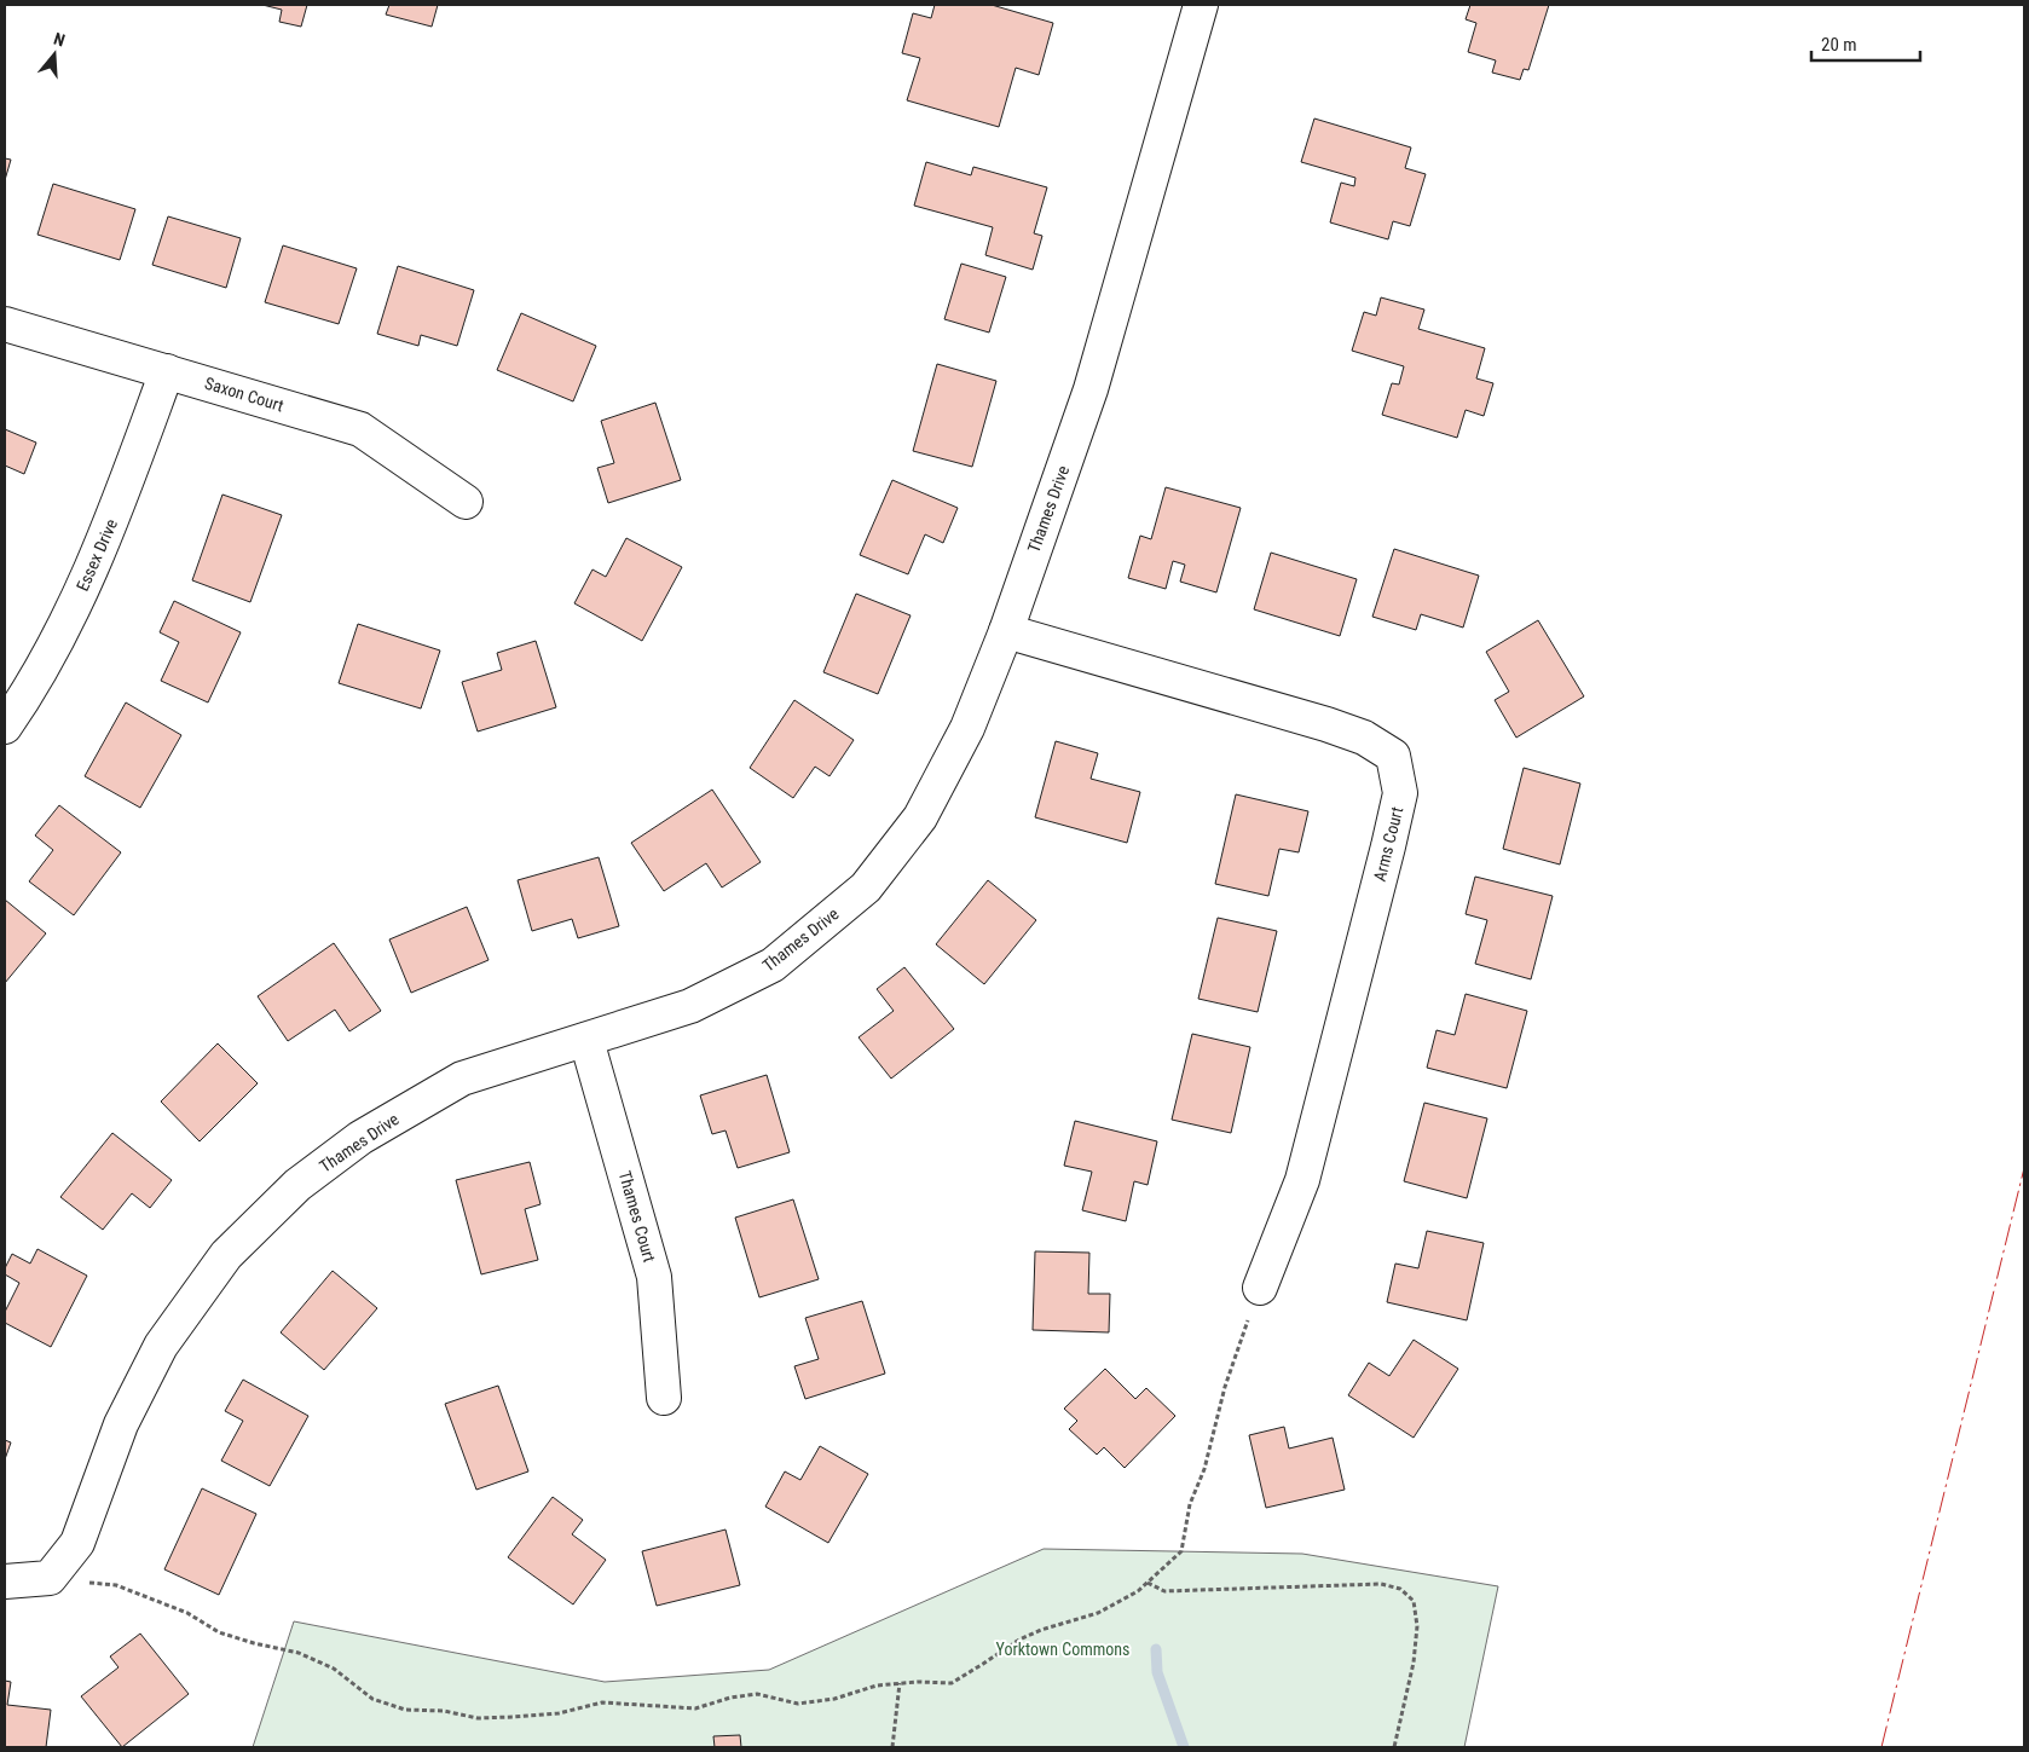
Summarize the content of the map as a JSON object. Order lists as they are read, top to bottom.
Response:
{
  "streets": {
    "street": [
      "Saxon Court",
      "Thames Drive",
      "Essex Drive",
      "Arms Court",
      "Thames Court"
    ]
  },
  "crossings": [
    ["Saxon Court", "Essex Drive"],
    ["Thames Drive", "Arms Court"],
    ["Thames Drive", "Thames Court"]
  ],
  "parks": ["Yorktown Commons"],
  "scale_bar": "20 m",
  "north": "top"
}
